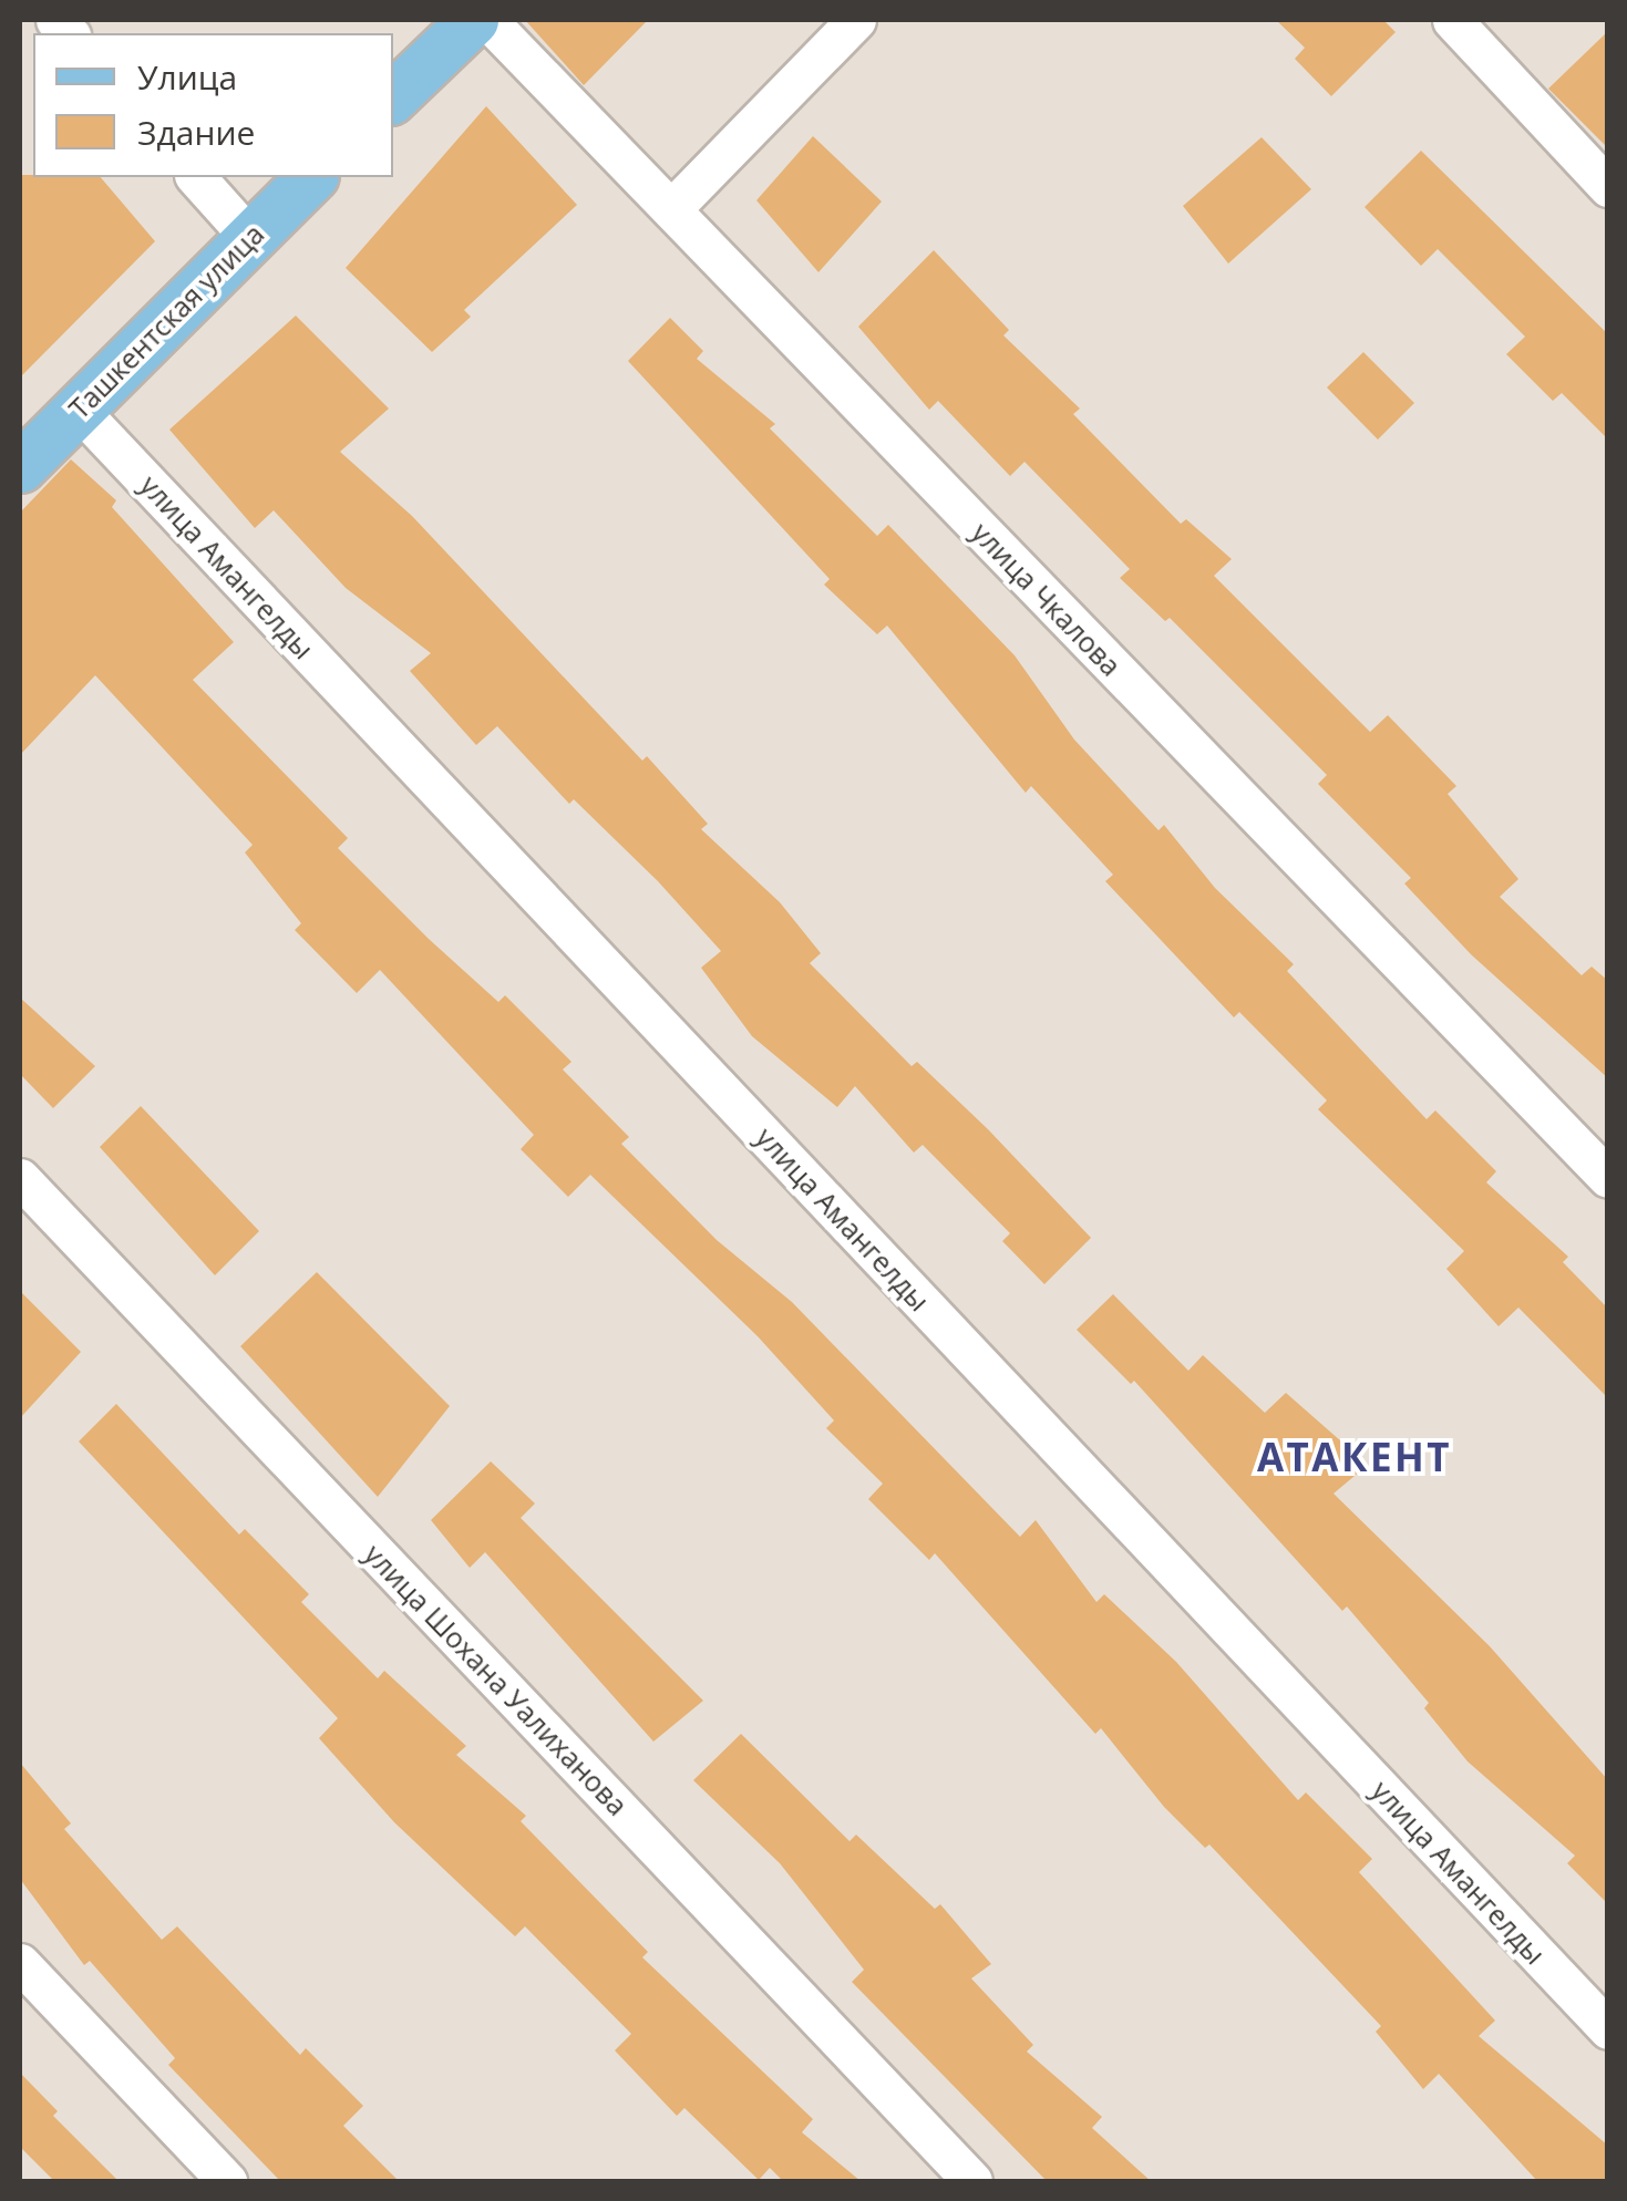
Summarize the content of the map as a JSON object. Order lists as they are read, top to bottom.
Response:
{
  "streets": {
    "main road": ["Ташкентская улица"],
    "street": ["улица Амангелды", "улица Чкалова", "улица Шохана Уалиханова"]
  },
  "crossings": [
    ["Ташкентская улица", "улица Амангелды"]
  ],
  "districts": ["АТАКЕНТ"],
  "legend": ["Улица", "Здание"]
}
